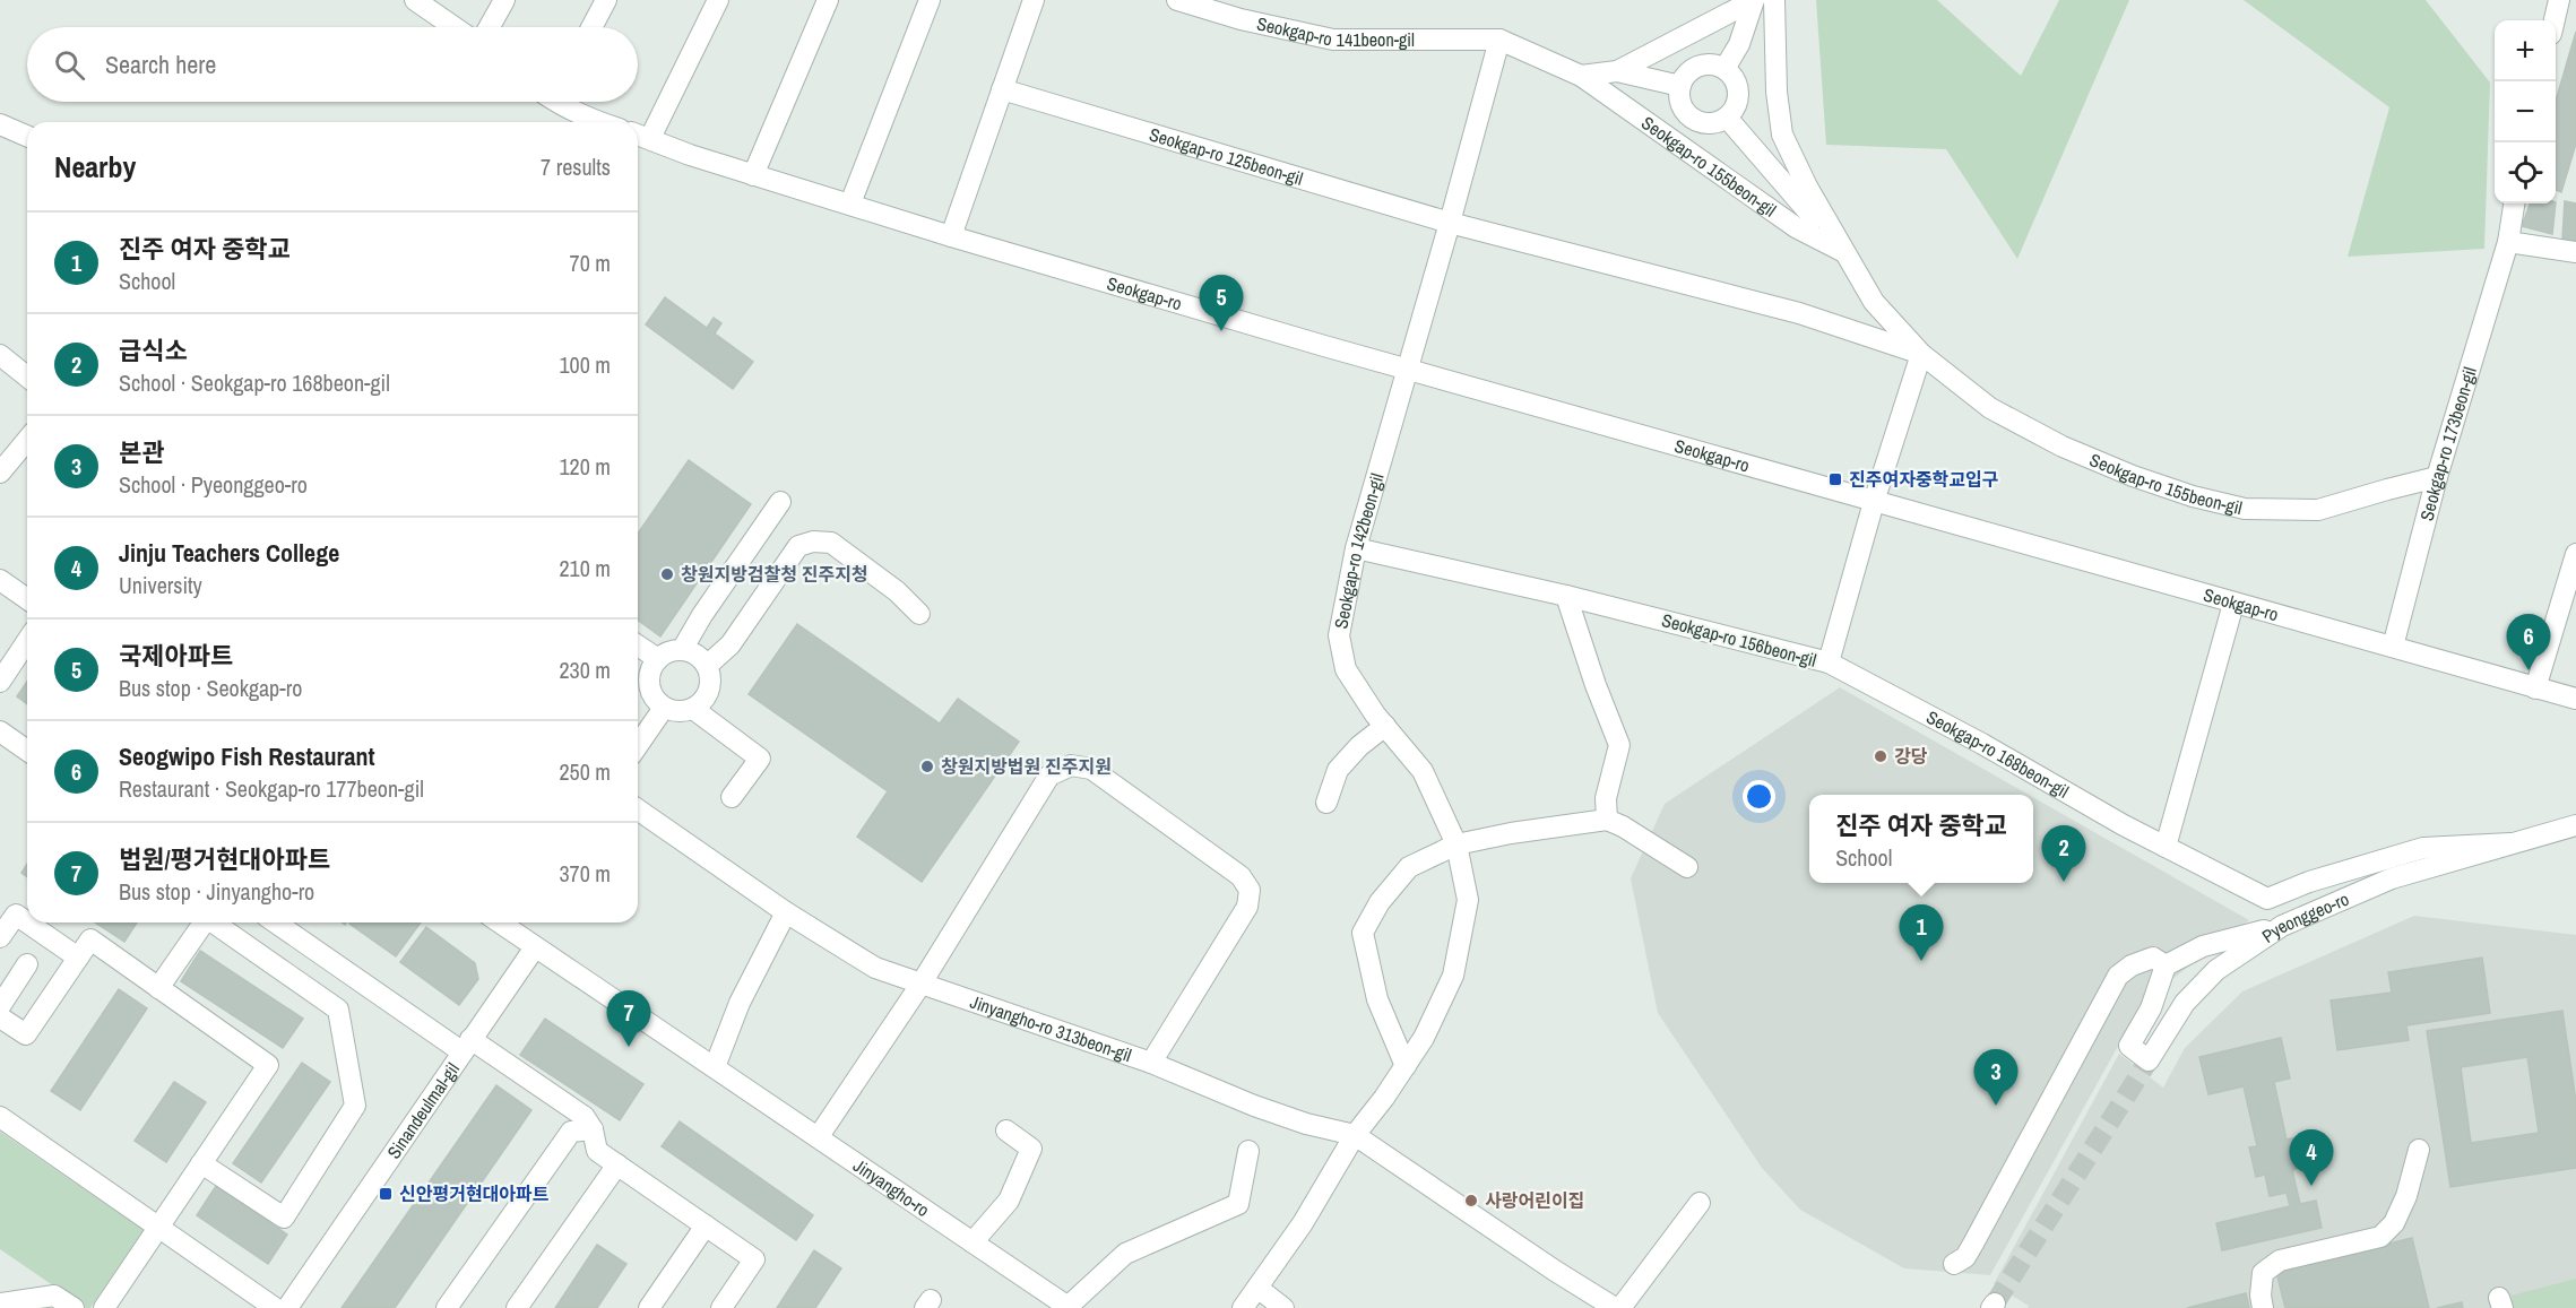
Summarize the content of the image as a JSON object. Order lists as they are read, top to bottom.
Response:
{
  "streets": {
    "street": [
      "Seokgap-ro 141beon-gil",
      "Seokgap-ro 125beon-gil",
      "Seokgap-ro 155beon-gil",
      "Seokgap-ro",
      "Seokgap-ro 173beon-gil",
      "Seokgap-ro 142beon-gil",
      "Seokgap-ro 156beon-gil",
      "Seokgap-ro 168beon-gil",
      "Pyeonggeo-ro",
      "Jinyangho-ro 313beon-gil",
      "Sinandeulmal-gil",
      "Jinyangho-ro"
    ]
  },
  "crossings": [
    ["Seokgap-ro 141beon-gil", "Seokgap-ro 155beon-gil"],
    ["Seokgap-ro 125beon-gil", "Seokgap-ro 155beon-gil"],
    ["Seokgap-ro 155beon-gil", "Seokgap-ro 173beon-gil"],
    ["Seokgap-ro", "Seokgap-ro 173beon-gil"],
    ["Seokgap-ro", "Seokgap-ro 142beon-gil"],
    ["Seokgap-ro", "Seokgap-ro 156beon-gil"],
    ["Seokgap-ro 142beon-gil", "Seokgap-ro 156beon-gil"],
    ["Seokgap-ro 142beon-gil", "Jinyangho-ro 313beon-gil"],
    ["Seokgap-ro 156beon-gil", "Seokgap-ro 168beon-gil"],
    ["Seokgap-ro 168beon-gil", "Pyeonggeo-ro"],
    ["Sinandeulmal-gil", "Jinyangho-ro"]
  ],
  "places": {
    "transit": ["진주여자중학교입구", "신안평거현대아파트"],
    "other": [
      "창원지방검찰청 진주지청",
      "강당",
      "창원지방법원 진주지원",
      "사랑어린이집"
    ]
  },
  "page": {
    "map_buttons": ["+", "−"],
    "search": "Search here",
    "heading": ["Nearby", "7 results"],
    "list": [
      {
        "mark": "1",
        "name": "진주 여자 중학교",
        "note": "School",
        "value": "70 m"
      },
      {
        "mark": "2",
        "name": "급식소",
        "note": "School · Seokgap-ro 168beon-gil",
        "value": "100 m"
      },
      {
        "mark": "3",
        "name": "본관",
        "note": "School · Pyeonggeo-ro",
        "value": "120 m"
      },
      {
        "mark": "4",
        "name": "Jinju Teachers College",
        "note": "University",
        "value": "210 m"
      },
      {
        "mark": "5",
        "name": "국제아파트",
        "note": "Bus stop · Seokgap-ro",
        "value": "230 m"
      },
      {
        "mark": "6",
        "name": "Seogwipo Fish Restaurant",
        "note": "Restaurant · Seokgap-ro 177beon-gil",
        "value": "250 m"
      },
      {
        "mark": "7",
        "name": "법원/평거현대아파트",
        "note": "Bus stop · Jinyangho-ro",
        "value": "370 m"
      }
    ],
    "pins": [
      "5",
      "6",
      "2",
      "1",
      "7",
      "3",
      "4"
    ],
    "popup": ["진주 여자 중학교", "School"]
  }
}
